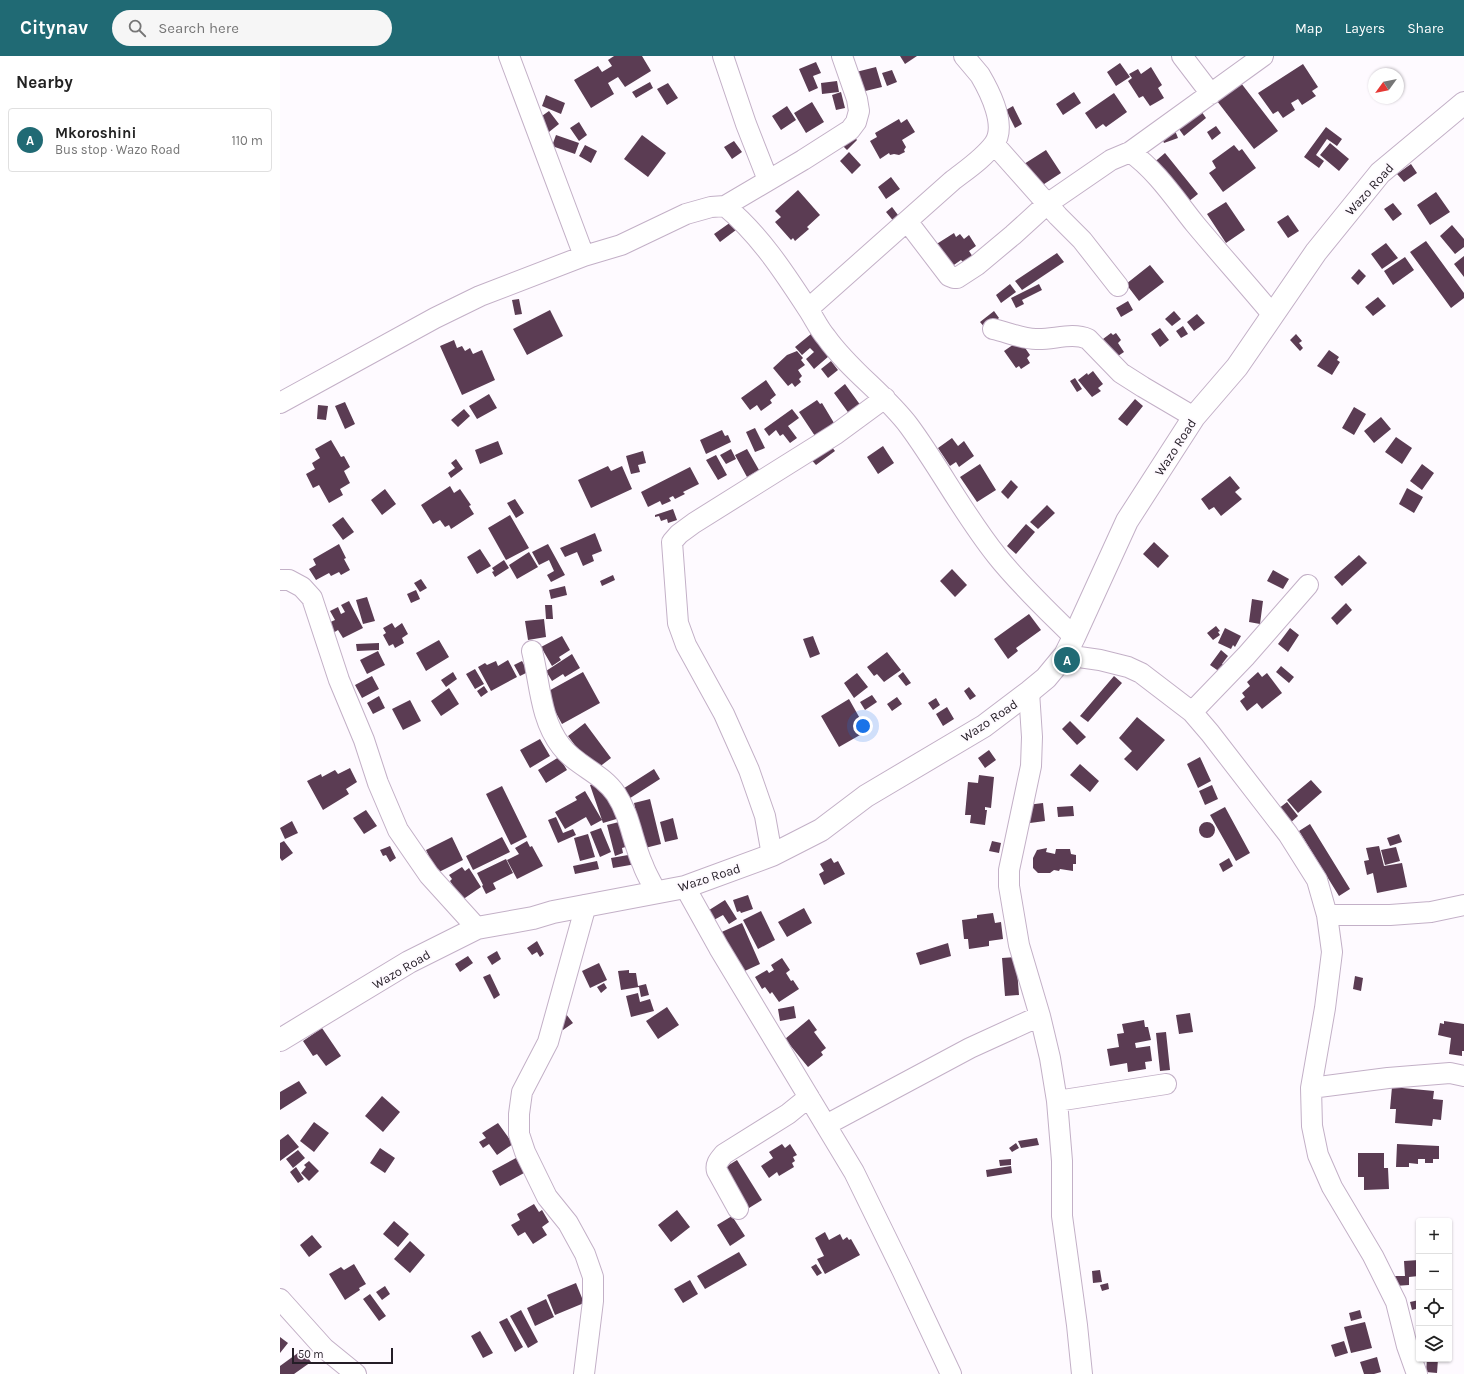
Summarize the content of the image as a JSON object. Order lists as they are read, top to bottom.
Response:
{
  "streets": {
    "main road": ["Wazo Road"]
  },
  "scale_bar": "50 m",
  "north": "bottom left",
  "page": {
    "header": "Citynav",
    "search": "Search here",
    "nav": ["Map", "Layers", "Share"],
    "heading": "Nearby",
    "list": [
      {
        "mark": "A",
        "name": "Mkoroshini",
        "note": "Bus stop · Wazo Road",
        "value": "110 m"
      }
    ],
    "pins": "A",
    "map_buttons": ["+", "−"],
    "scale": "50 m"
  }
}
